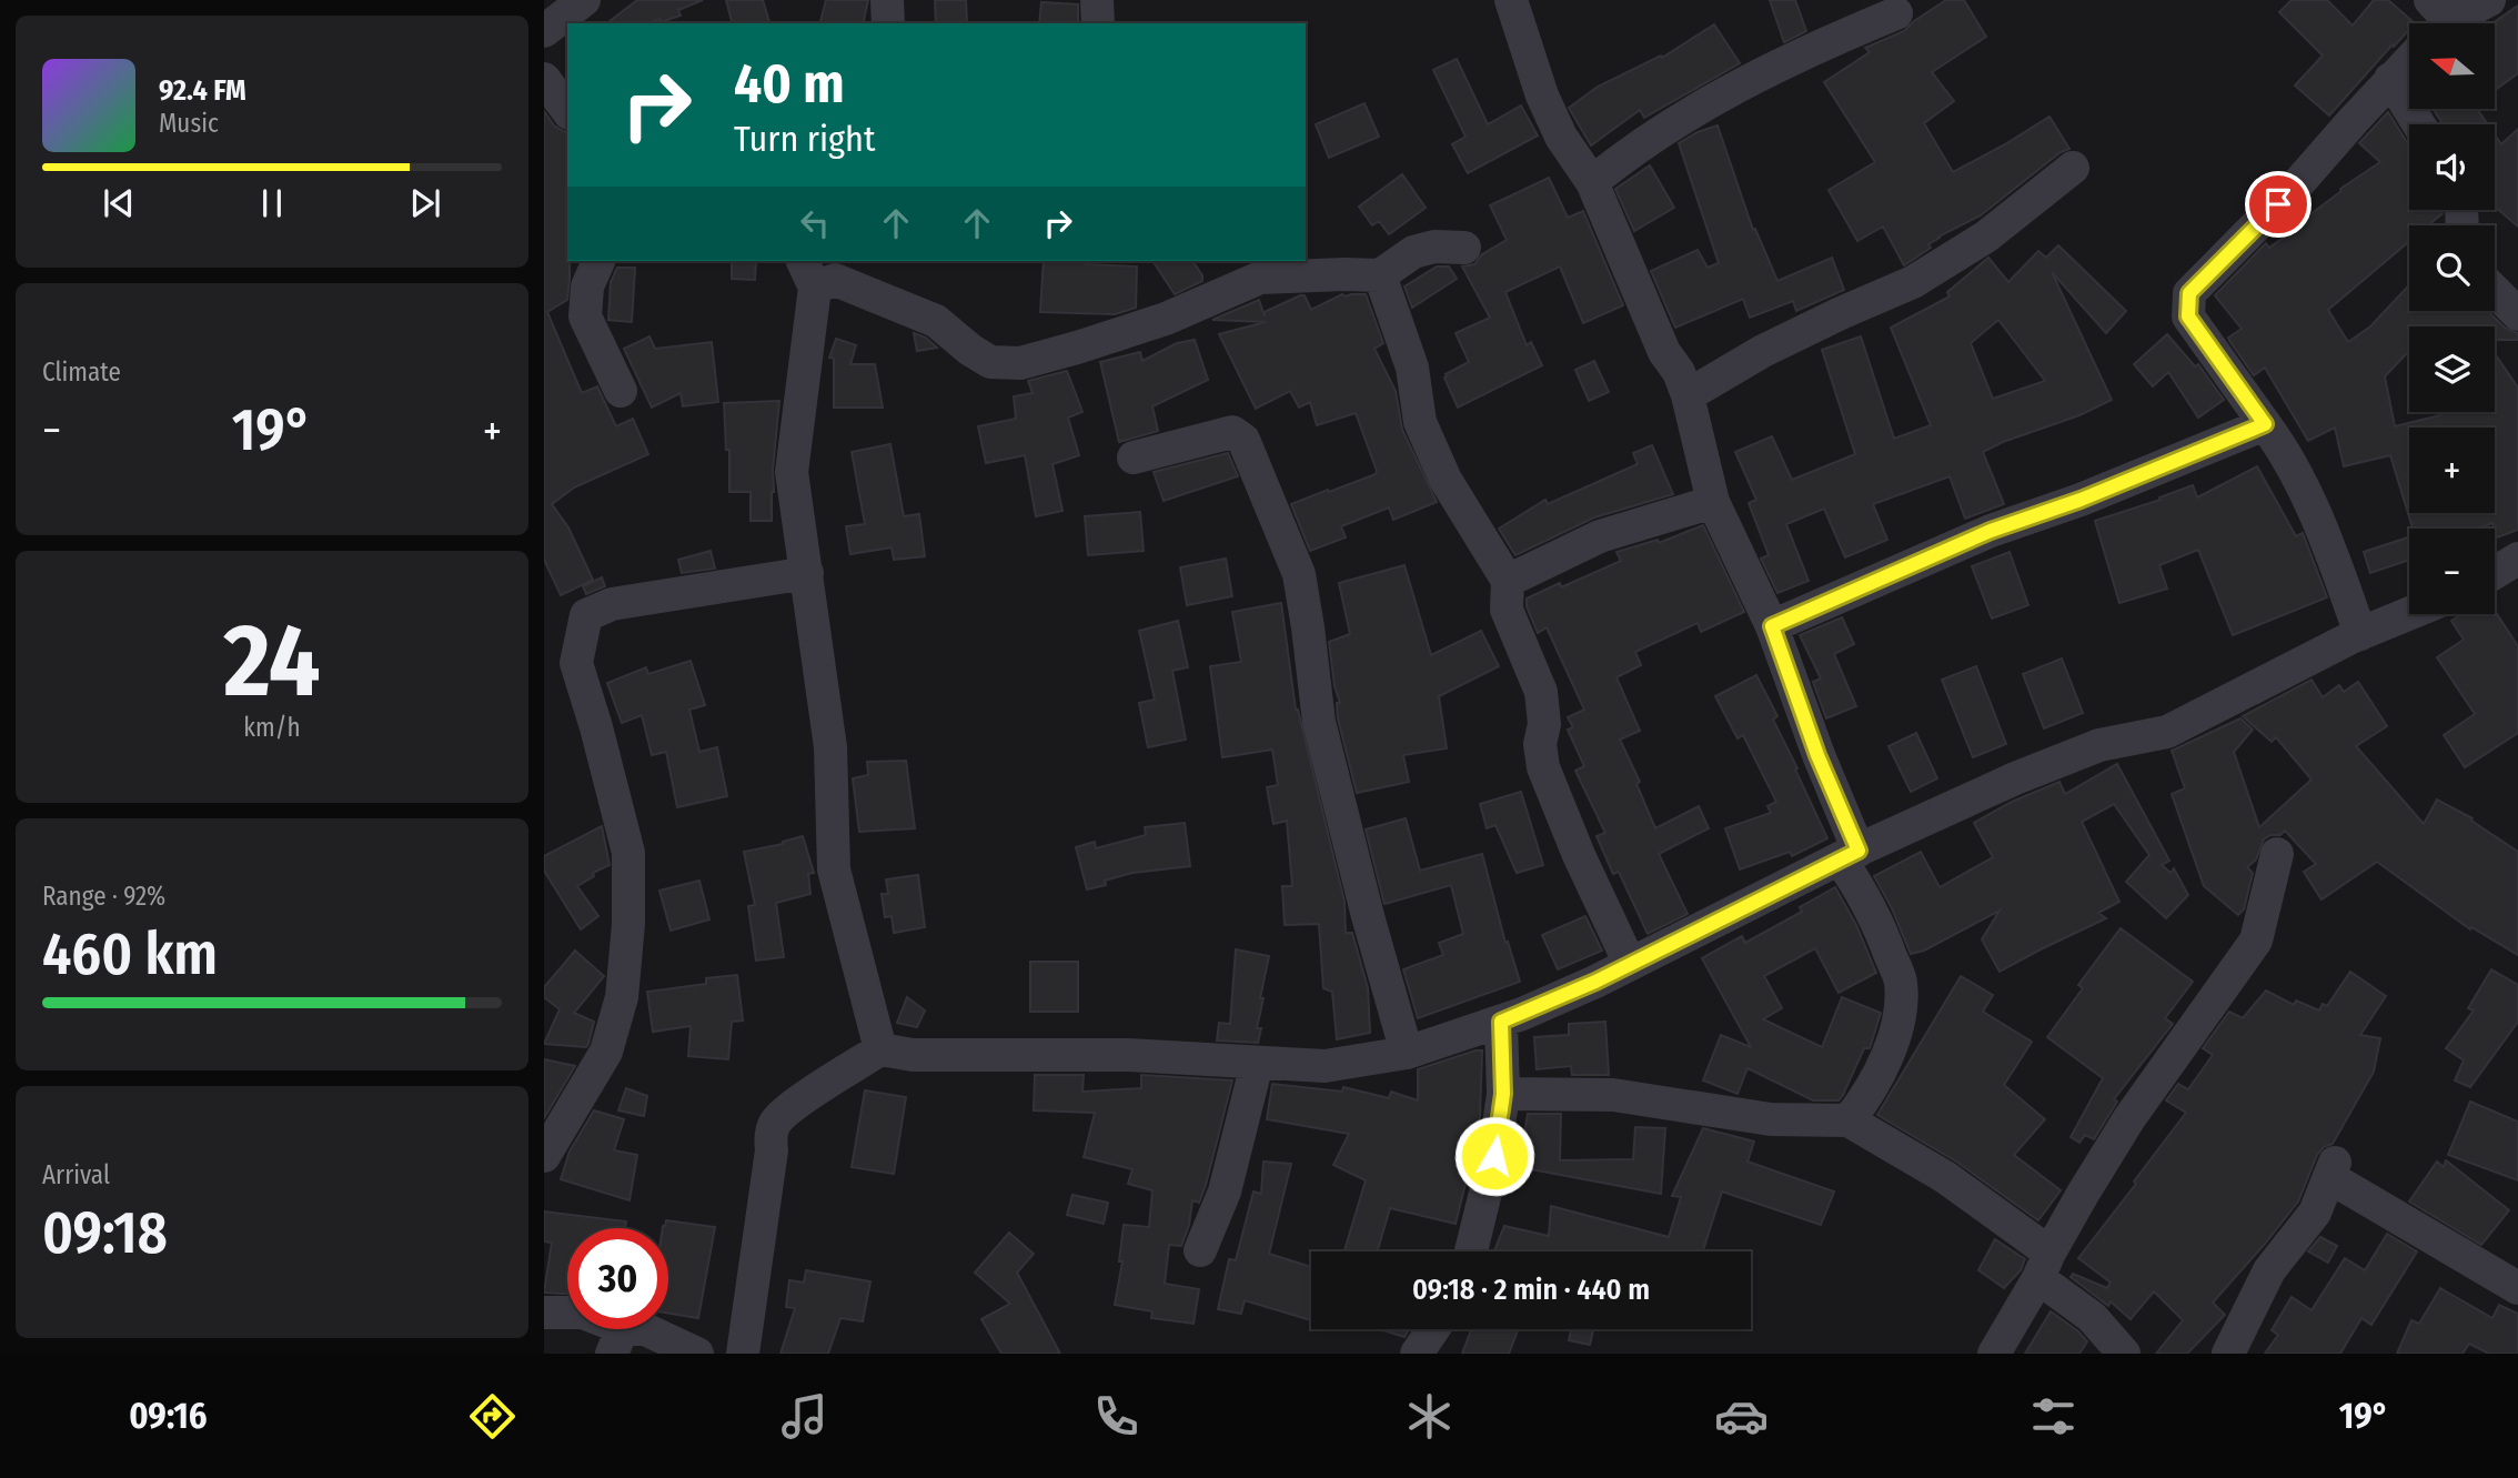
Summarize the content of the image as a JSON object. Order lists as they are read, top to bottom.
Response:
{
  "north": "left",
  "page": {
    "map_buttons": ["+", "−"],
    "turn": ["40 m", "Turn right"],
    "song": ["92.4 FM", "Music"],
    "tile": [
      "Climate",
      ["24", "km/h"],
      ["Range · 92%", "460 km"],
      ["Arrival", "09:18"]
    ],
    "heat": ["−", "19°", "+"],
    "limit": "30",
    "trip": "09:18 · 2 min · 440 m",
    "tabs": ["09:16", "19°"]
  }
}
